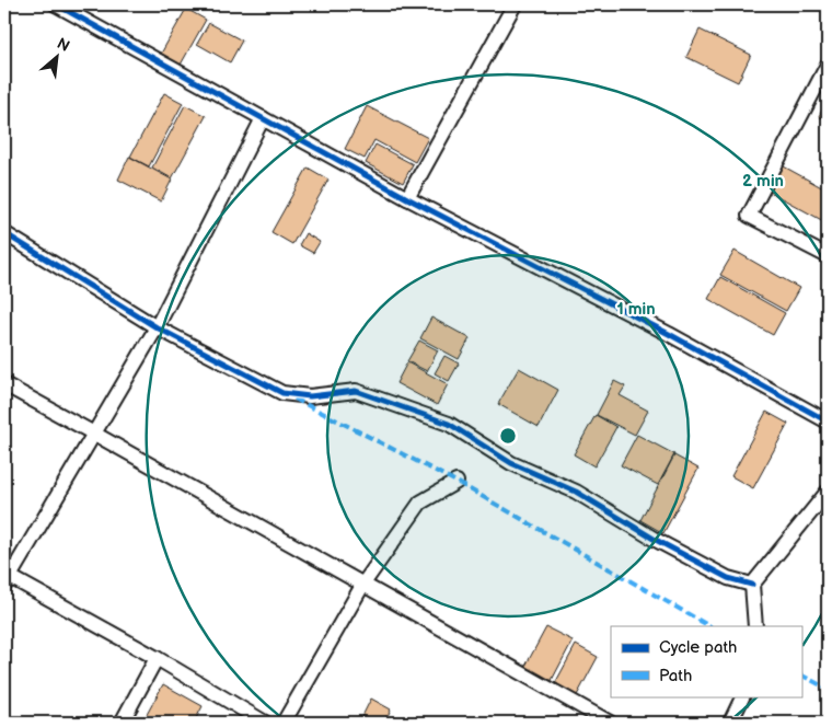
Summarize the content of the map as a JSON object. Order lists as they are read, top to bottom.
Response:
{
  "legend": ["Cycle path", "Path"],
  "north": "top right",
  "rings": ["2 min", "1 min"]
}
